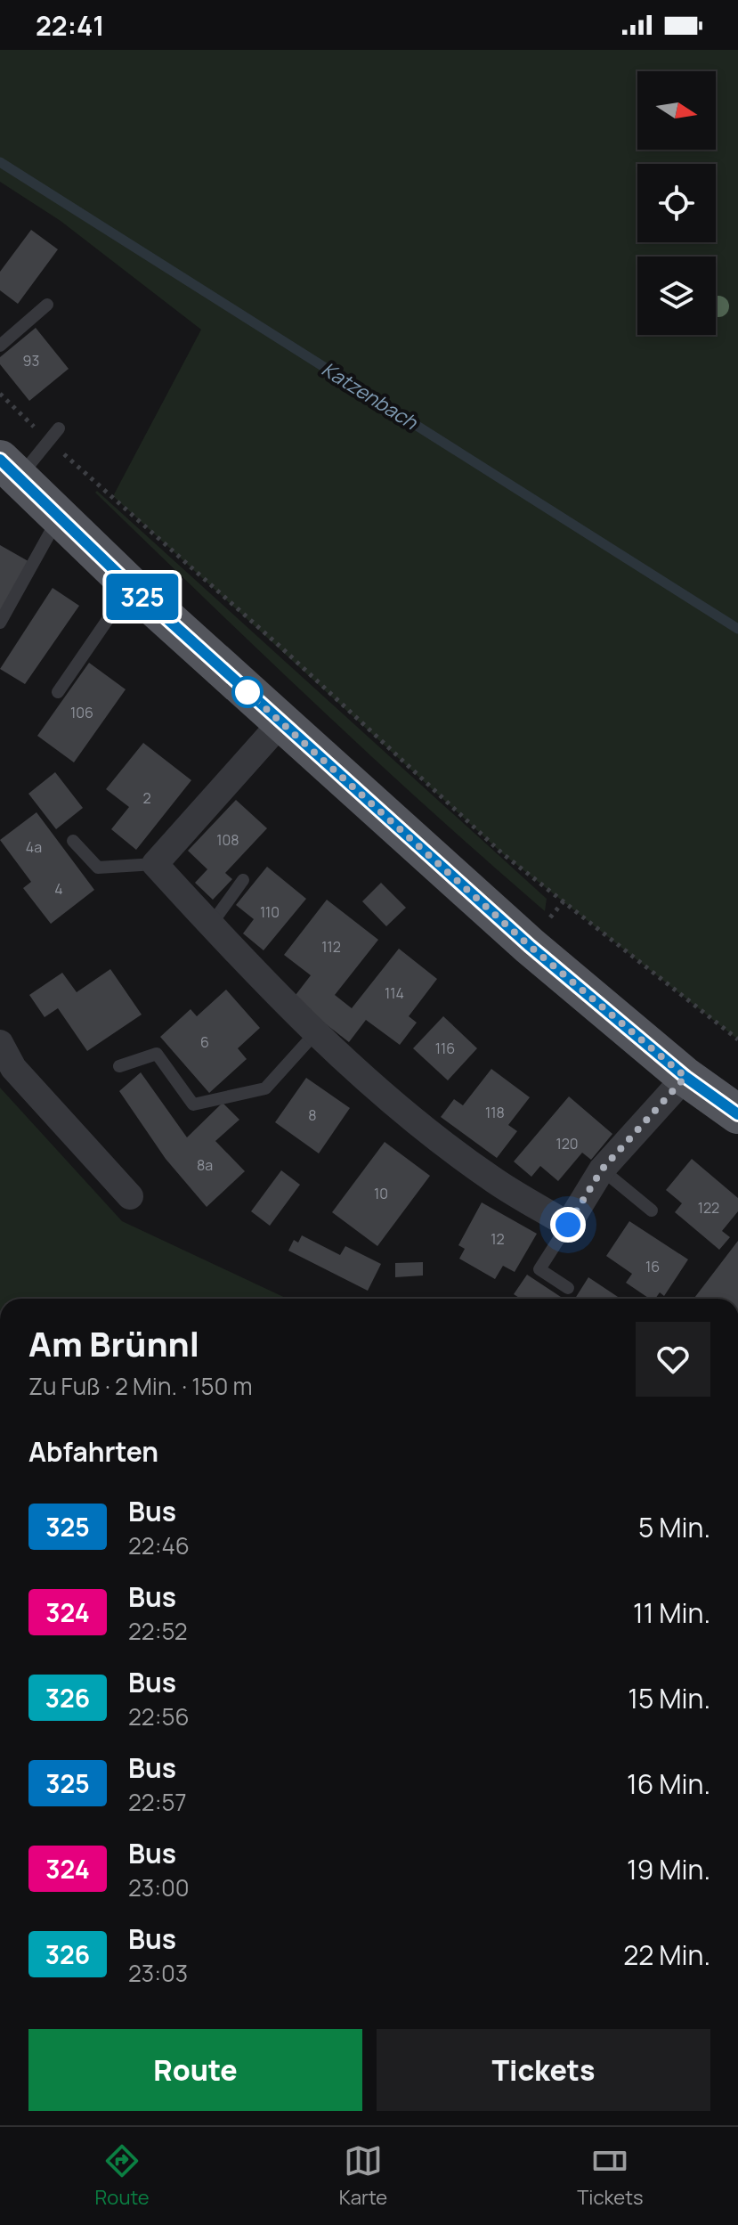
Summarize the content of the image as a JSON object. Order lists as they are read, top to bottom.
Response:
{
  "water": ["Katzenbach"],
  "lines": ["bus line 325"],
  "house_numbers": [
    "93",
    "106",
    "2",
    "108",
    "4a",
    "4",
    "110",
    "112",
    "114",
    "6",
    "116",
    "118",
    "8",
    "120",
    "8a",
    "10",
    "122",
    "12",
    "16"
  ],
  "north": "right",
  "page": {
    "status": "22:41",
    "on_map": "325",
    "heading": [
      ["Am Brünnl", "Zu Fuß · 2 Min. · 150 m"],
      "Abfahrten"
    ],
    "list": [
      {
        "mark": "325",
        "name": "Bus",
        "note": "22:46",
        "value": "5 Min."
      },
      {
        "mark": "324",
        "name": "Bus",
        "note": "22:52",
        "value": "11 Min."
      },
      {
        "mark": "326",
        "name": "Bus",
        "note": "22:56",
        "value": "15 Min."
      },
      {
        "mark": "325",
        "name": "Bus",
        "note": "22:57",
        "value": "16 Min."
      },
      {
        "mark": "324",
        "name": "Bus",
        "note": "23:00",
        "value": "19 Min."
      },
      {
        "mark": "326",
        "name": "Bus",
        "note": "23:03",
        "value": "22 Min."
      }
    ],
    "buttons": ["Route", "Tickets"],
    "tabs": ["Route", "Karte", "Tickets"]
  }
}
